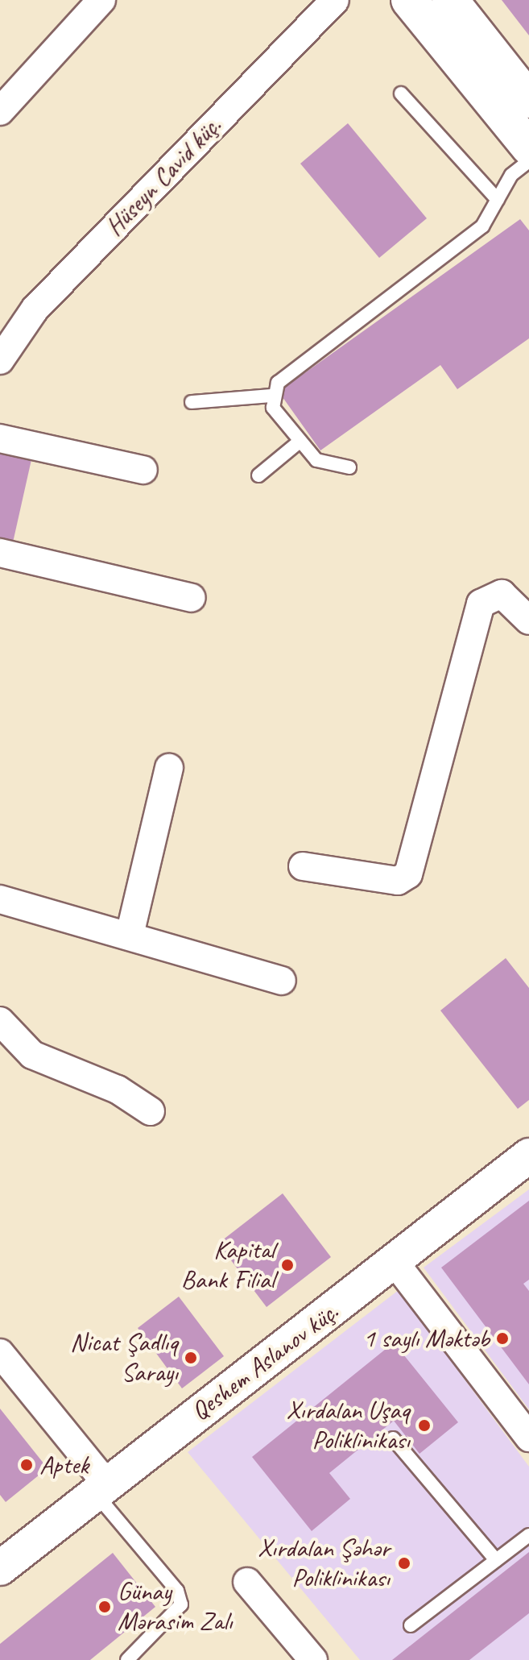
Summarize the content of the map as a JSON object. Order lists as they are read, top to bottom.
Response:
{
  "streets": {
    "street": ["Hüseyn Cavid küç.", "Qeshem Aslanov küç."]
  },
  "places": [
    "Kapital Bank Filial",
    "1 saylı Məktəb",
    "Nicat Şadlıq Sarayı",
    "Xırdalan Uşaq Poliklinikası",
    "Aptek",
    "Xırdalan Şəhər Poliklinikası",
    "Günay Mərasim Zalı"
  ]
}
